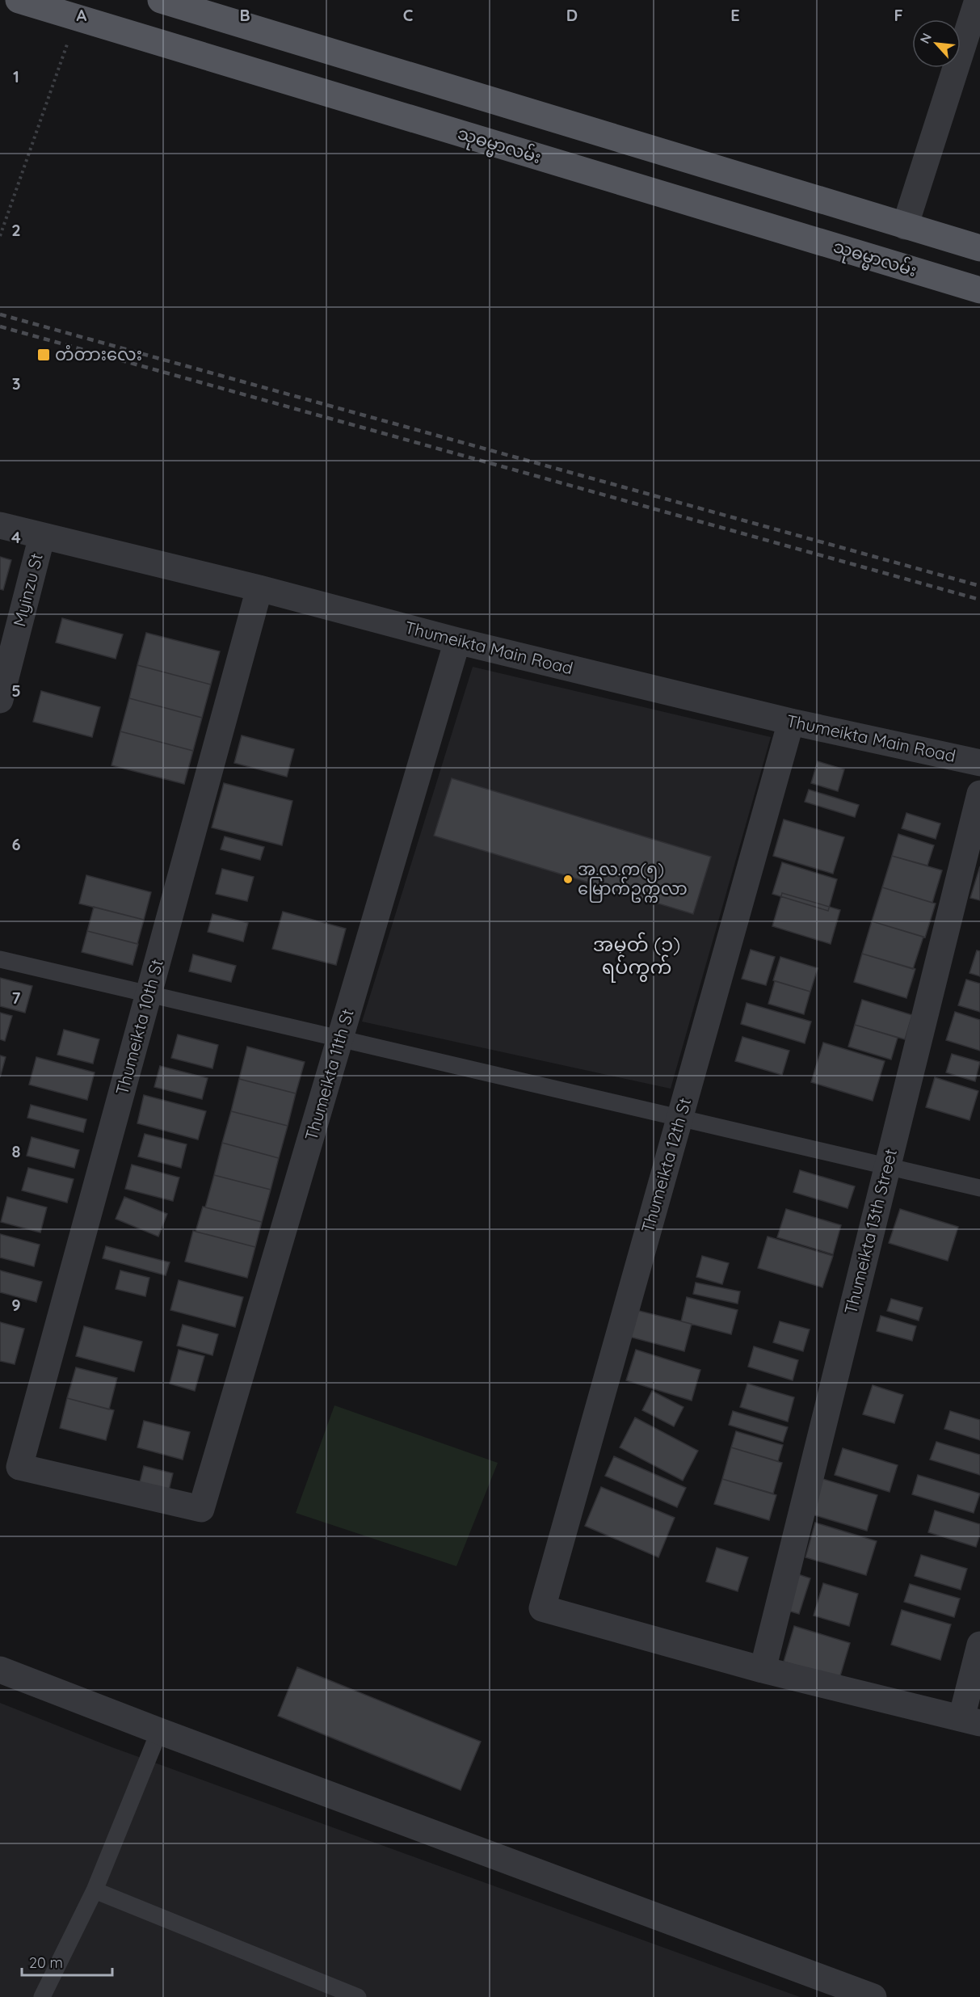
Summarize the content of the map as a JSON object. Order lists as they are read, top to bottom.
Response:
{
  "streets": {
    "main road": ["သုဓမ္မာလမ်း"],
    "street": [
      "Myinzu St",
      "Thumeikta Main Road",
      "Thumeikta 10th St",
      "Thumeikta 11th St",
      "Thumeikta 12th St",
      "Thumeikta 13th Street"
    ]
  },
  "crossings": [
    ["Myinzu St", "Thumeikta Main Road"],
    ["Thumeikta Main Road", "Thumeikta 10th St"],
    ["Thumeikta Main Road", "Thumeikta 11th St"],
    ["Thumeikta Main Road", "Thumeikta 12th St"],
    ["Thumeikta 10th St", "Thumeikta 11th St"],
    ["Thumeikta 12th St", "Thumeikta 13th Street"]
  ],
  "districts": ["အမှတ် (၁) ရပ်ကွက်"],
  "places": {
    "transit": ["တံတားလေး"],
    "other": ["အ.လ.က(၅) မြောက်ဥက္ကလာ"]
  },
  "scale_bar": "20 m",
  "north": "top left",
  "grid": {
    "columns": [
      "A",
      "B",
      "C",
      "D",
      "E",
      "F"
    ],
    "rows": [
      "1",
      "2",
      "3",
      "4",
      "5",
      "6",
      "7",
      "8",
      "9"
    ]
  }
}
